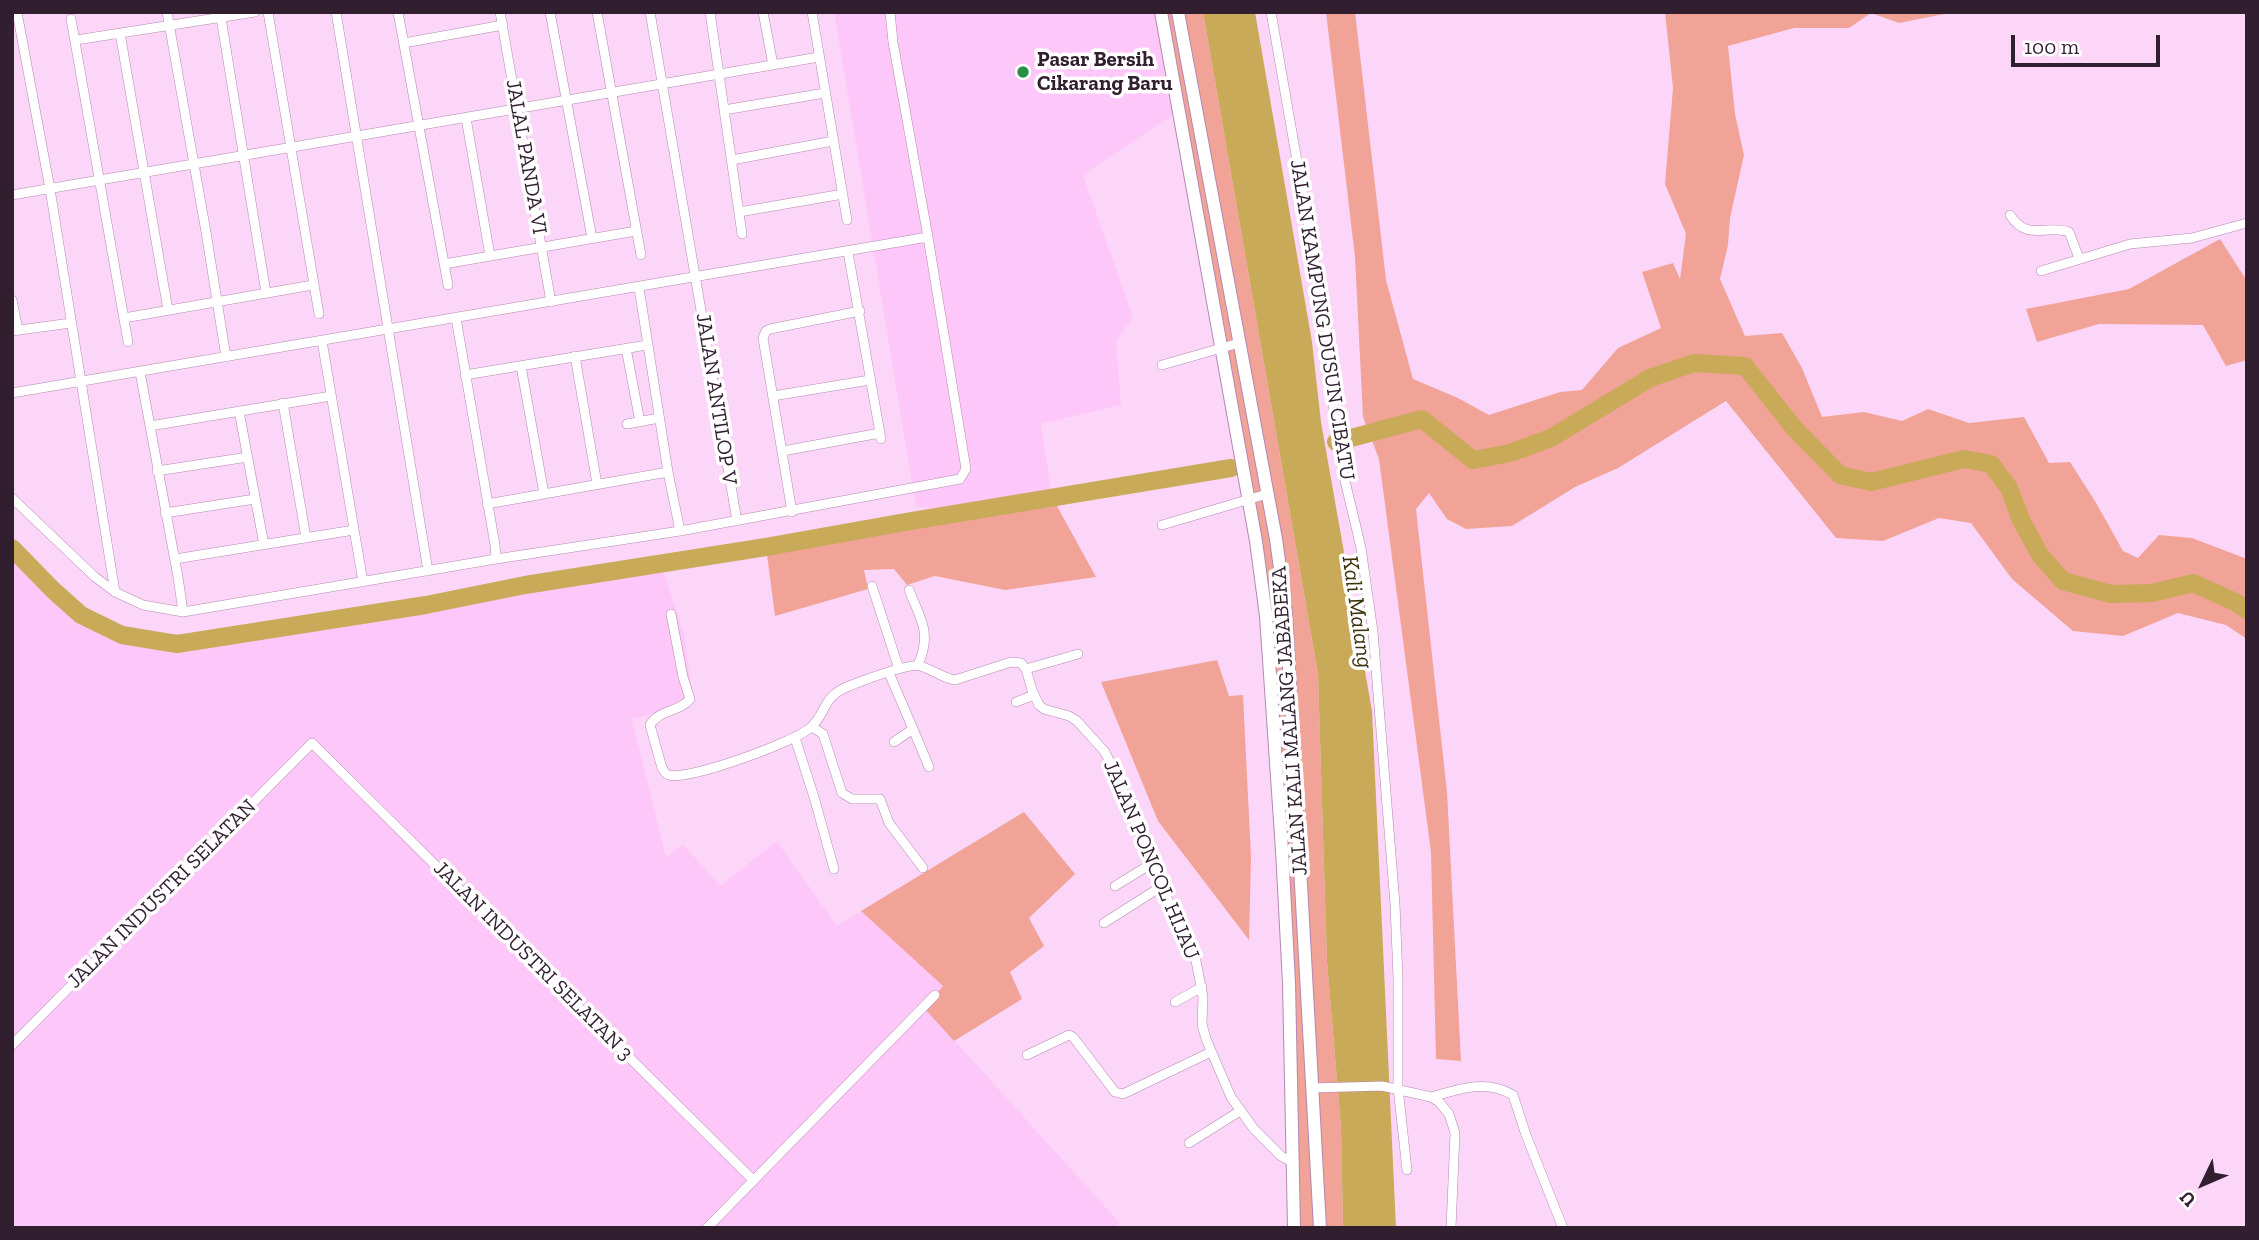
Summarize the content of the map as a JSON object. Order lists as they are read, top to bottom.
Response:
{
  "streets": {
    "main road": ["JALAN KALI MALANG JABABEKA"],
    "street": [
      "JALAL PANDA VI",
      "JALAN KAMPUNG DUSUN CIBATU",
      "JALAN ANTILOP V",
      "JALAN PONCOL HIJAU",
      "JALAN INDUSTRI SELATAN",
      "JALAN INDUSTRI SELATAN 3"
    ]
  },
  "crossings": [
    ["JALAN KALI MALANG JABABEKA", "JALAN PONCOL HIJAU"],
    ["JALAN INDUSTRI SELATAN", "JALAN INDUSTRI SELATAN 3"]
  ],
  "water": ["Kali Malang"],
  "places": ["Pasar Bersih Cikarang Baru"],
  "scale_bar": "100 m",
  "north": "bottom left"
}
